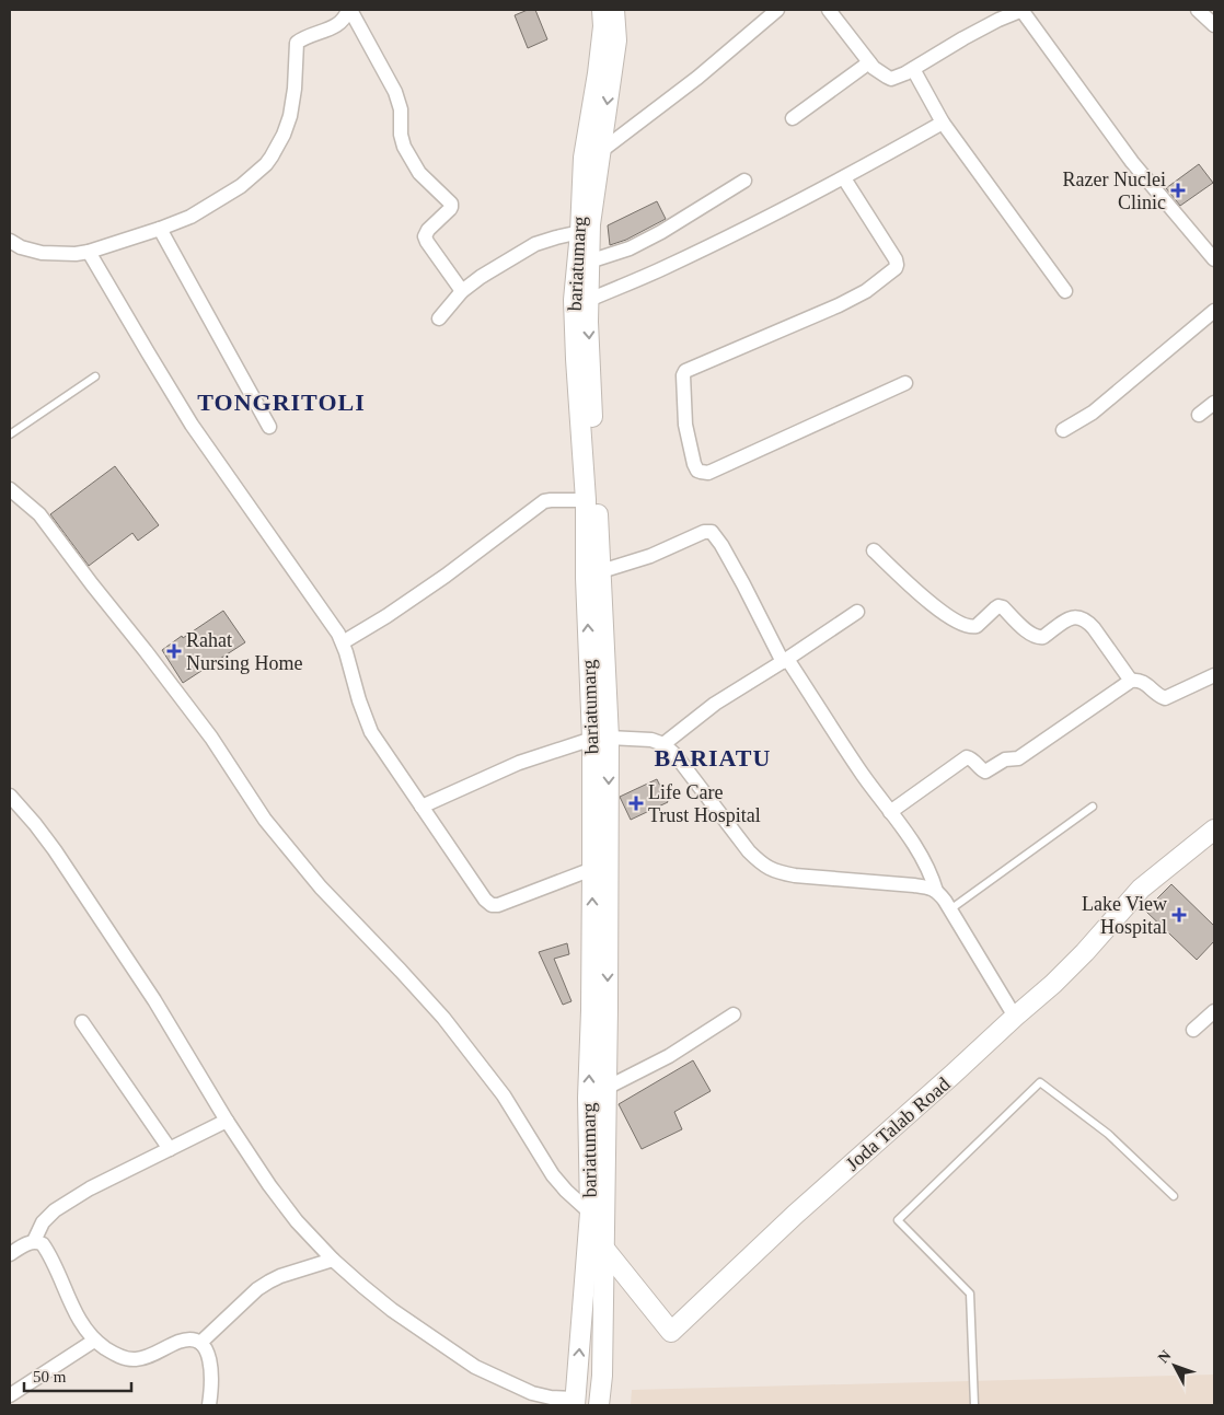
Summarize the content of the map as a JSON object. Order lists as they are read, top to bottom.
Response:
{
  "streets": {
    "main road": ["bariatumarg", "Joda Talab Road"]
  },
  "crossings": [
    ["bariatumarg", "Joda Talab Road"]
  ],
  "districts": ["TONGRITOLI", "BARIATU"],
  "places": {
    "health": [
      "Razer Nuclei Clinic",
      "Rahat Nursing Home",
      "Life Care Trust Hospital",
      "Lake View Hospital"
    ]
  },
  "scale_bar": "50 m",
  "north": "top left"
}
